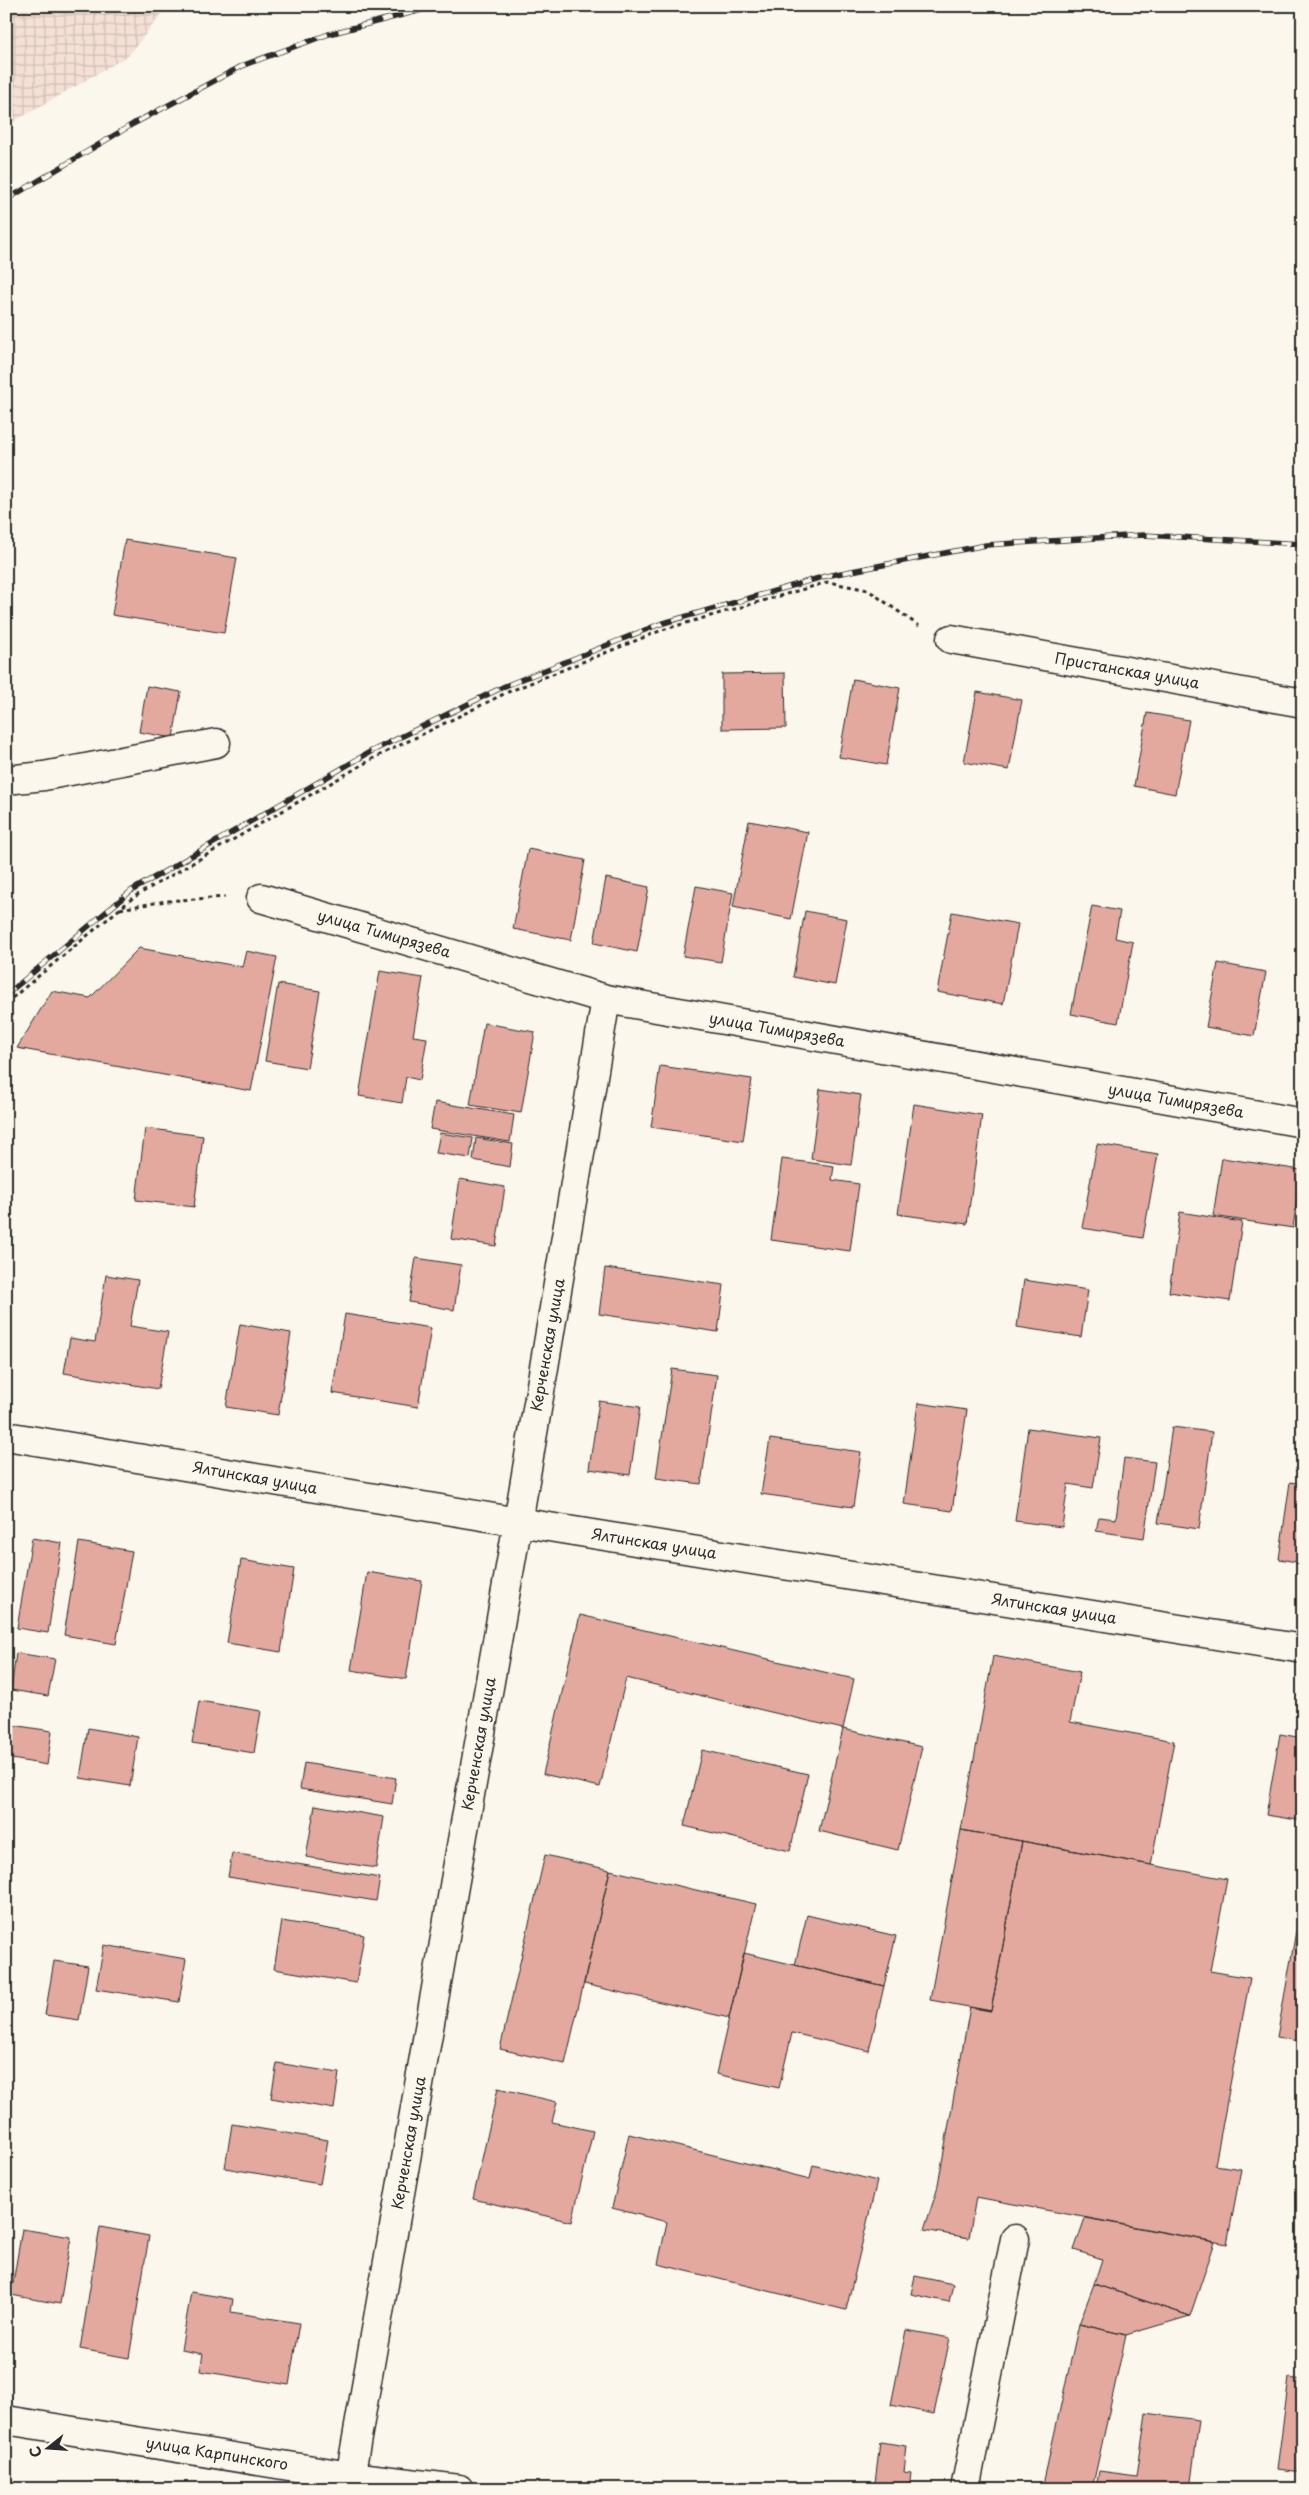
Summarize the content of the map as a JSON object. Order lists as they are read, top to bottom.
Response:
{
  "streets": {
    "street": [
      "Пристанская улица",
      "улица Тимирязева",
      "Керченская улица",
      "Ялтинская улица",
      "улица Карпинского"
    ]
  },
  "crossings": [
    ["улица Тимирязева", "Керченская улица"],
    ["Керченская улица", "Ялтинская улица"],
    ["Керченская улица", "улица Карпинского"]
  ],
  "north": "left"
}
